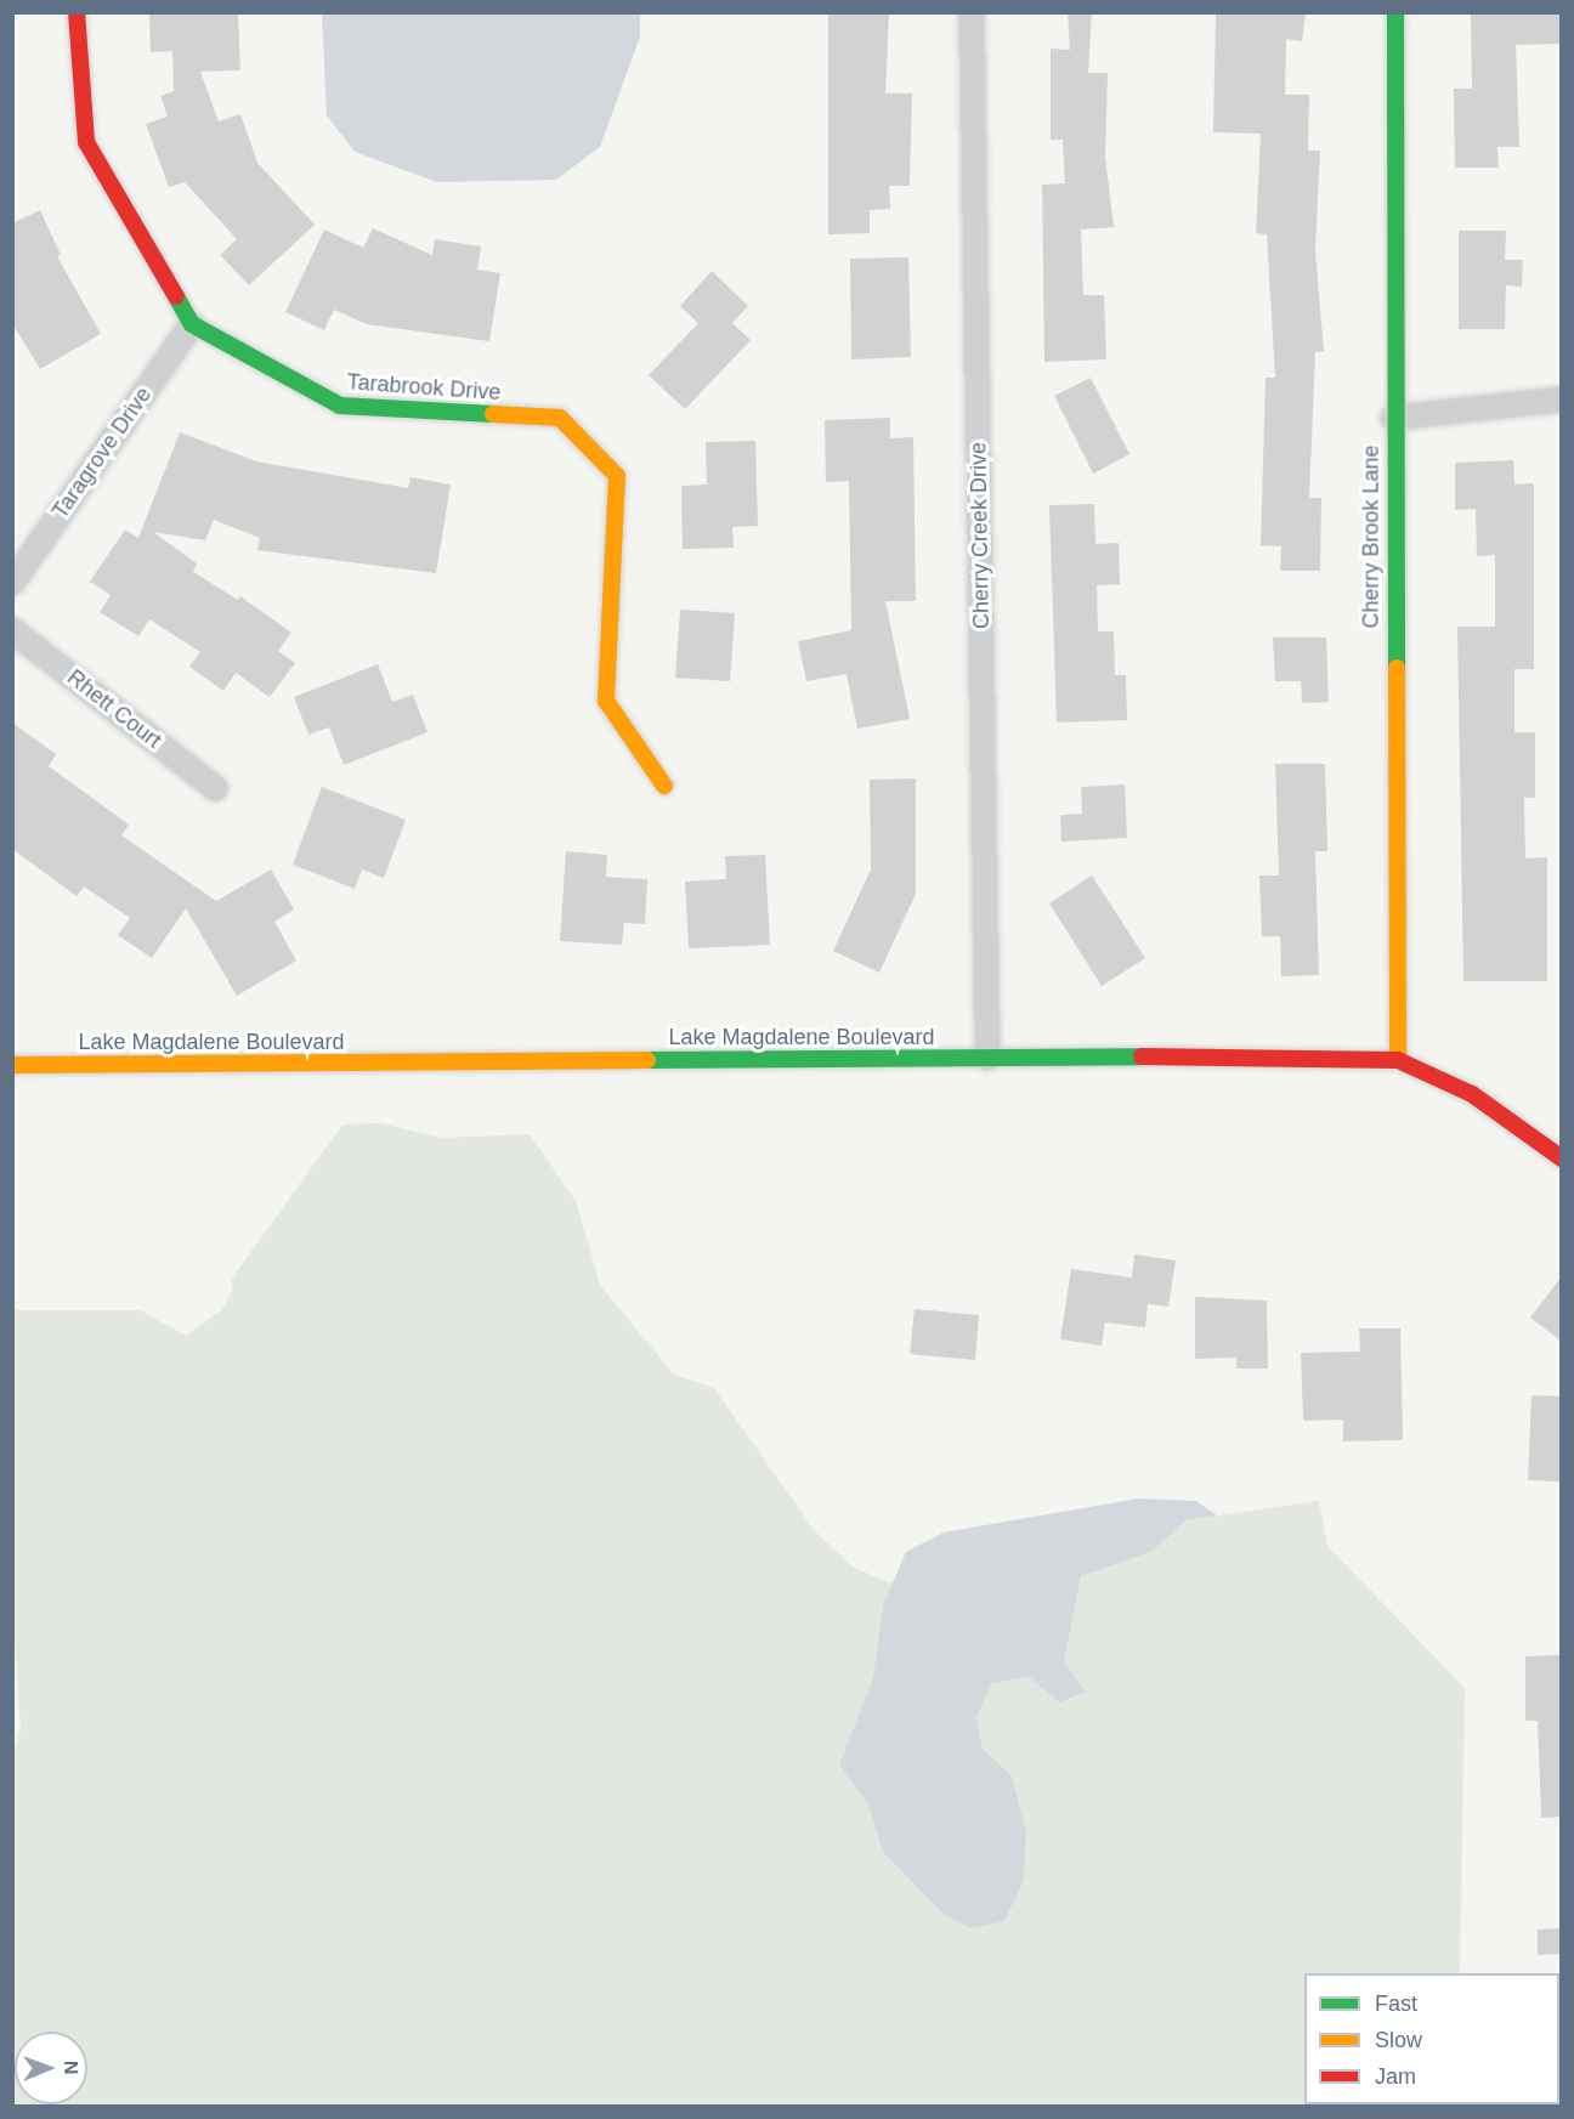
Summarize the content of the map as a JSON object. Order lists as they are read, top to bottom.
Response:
{
  "streets": {
    "street": [
      "Tarabrook Drive",
      "Taragrove Drive",
      "Cherry Creek Drive",
      "Cherry Brook Lane",
      "Rhett Court",
      "Lake Magdalene Boulevard"
    ]
  },
  "crossings": [
    ["Tarabrook Drive", "Taragrove Drive"],
    ["Cherry Creek Drive", "Lake Magdalene Boulevard"],
    ["Cherry Brook Lane", "Lake Magdalene Boulevard"]
  ],
  "legend": ["Fast", "Slow", "Jam"],
  "north": "right"
}
